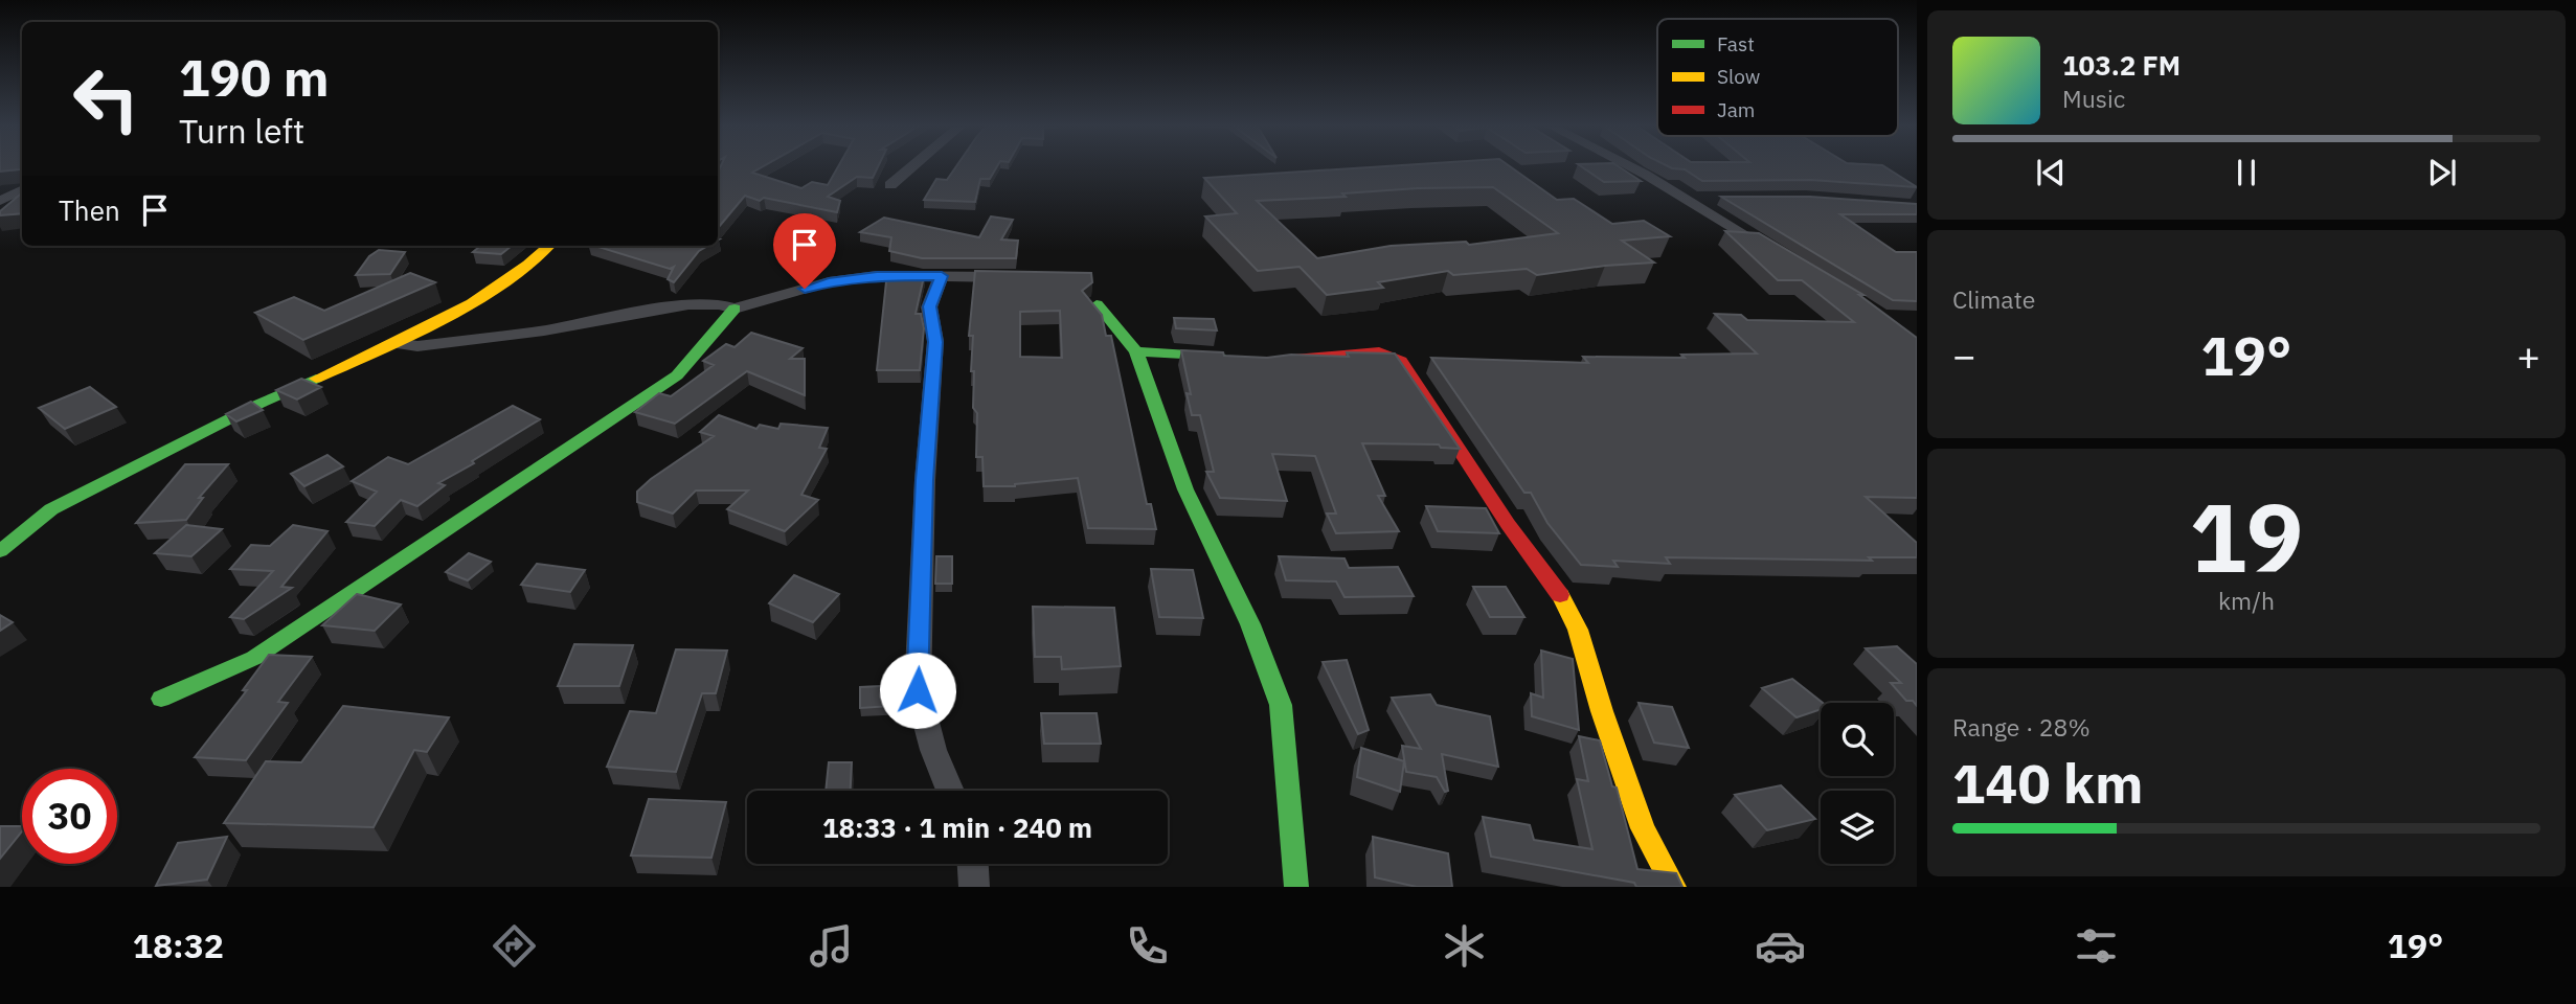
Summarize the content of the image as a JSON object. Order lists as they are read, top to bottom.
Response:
{
  "legend": ["Fast", "Slow", "Jam"],
  "page": {
    "turn": ["190 m", "Turn left"],
    "song": ["103.2 FM", "Music"],
    "then": "Then",
    "tile": [
      "Climate",
      ["19", "km/h"],
      ["Range · 28%", "140 km"]
    ],
    "heat": ["−", "19°", "+"],
    "limit": "30",
    "trip": "18:33 · 1 min · 240 m",
    "tabs": ["18:32", "19°"]
  }
}
